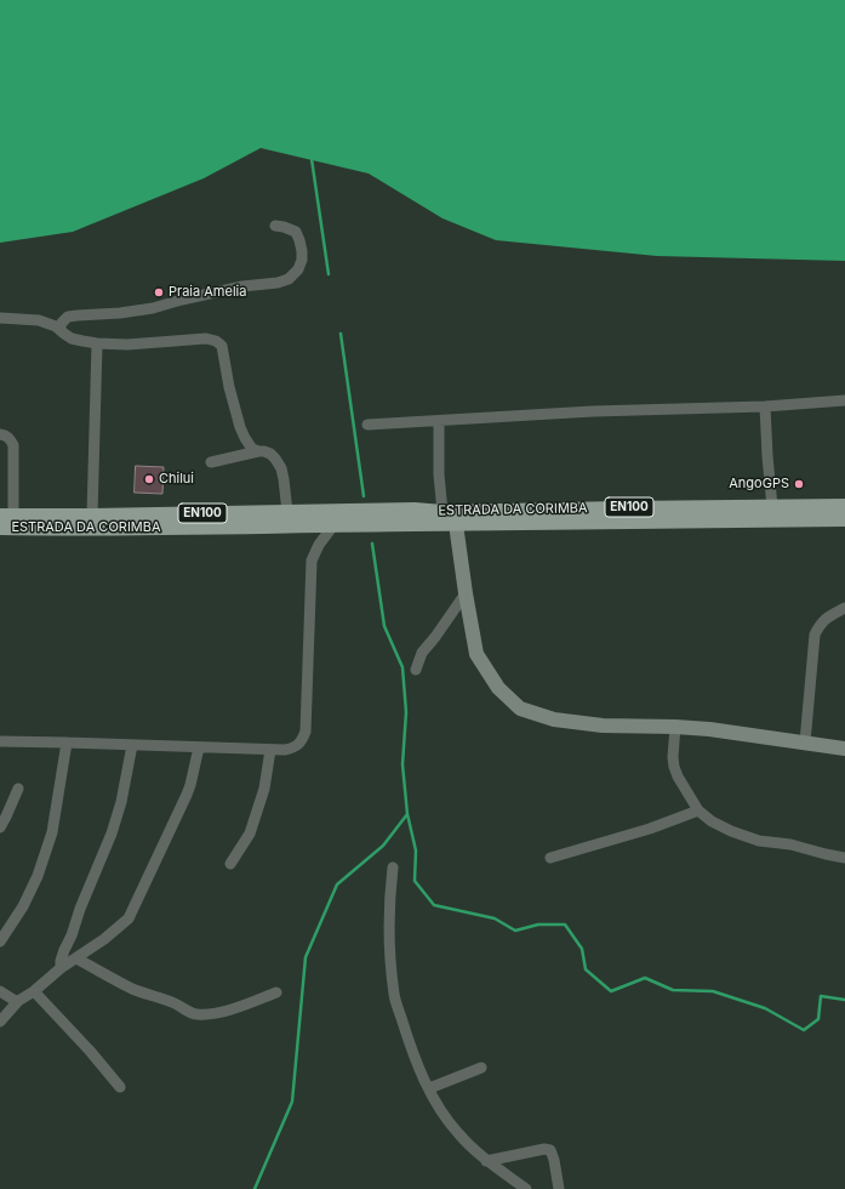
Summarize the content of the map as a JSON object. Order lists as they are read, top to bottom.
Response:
{
  "streets": {
    "main road": ["EN100", "ESTRADA DA CORIMBA"]
  },
  "crossings": [
    ["EN100", "ESTRADA DA CORIMBA"]
  ],
  "places": ["Praia Amelia", "Chilui", "AngoGPS"]
}
